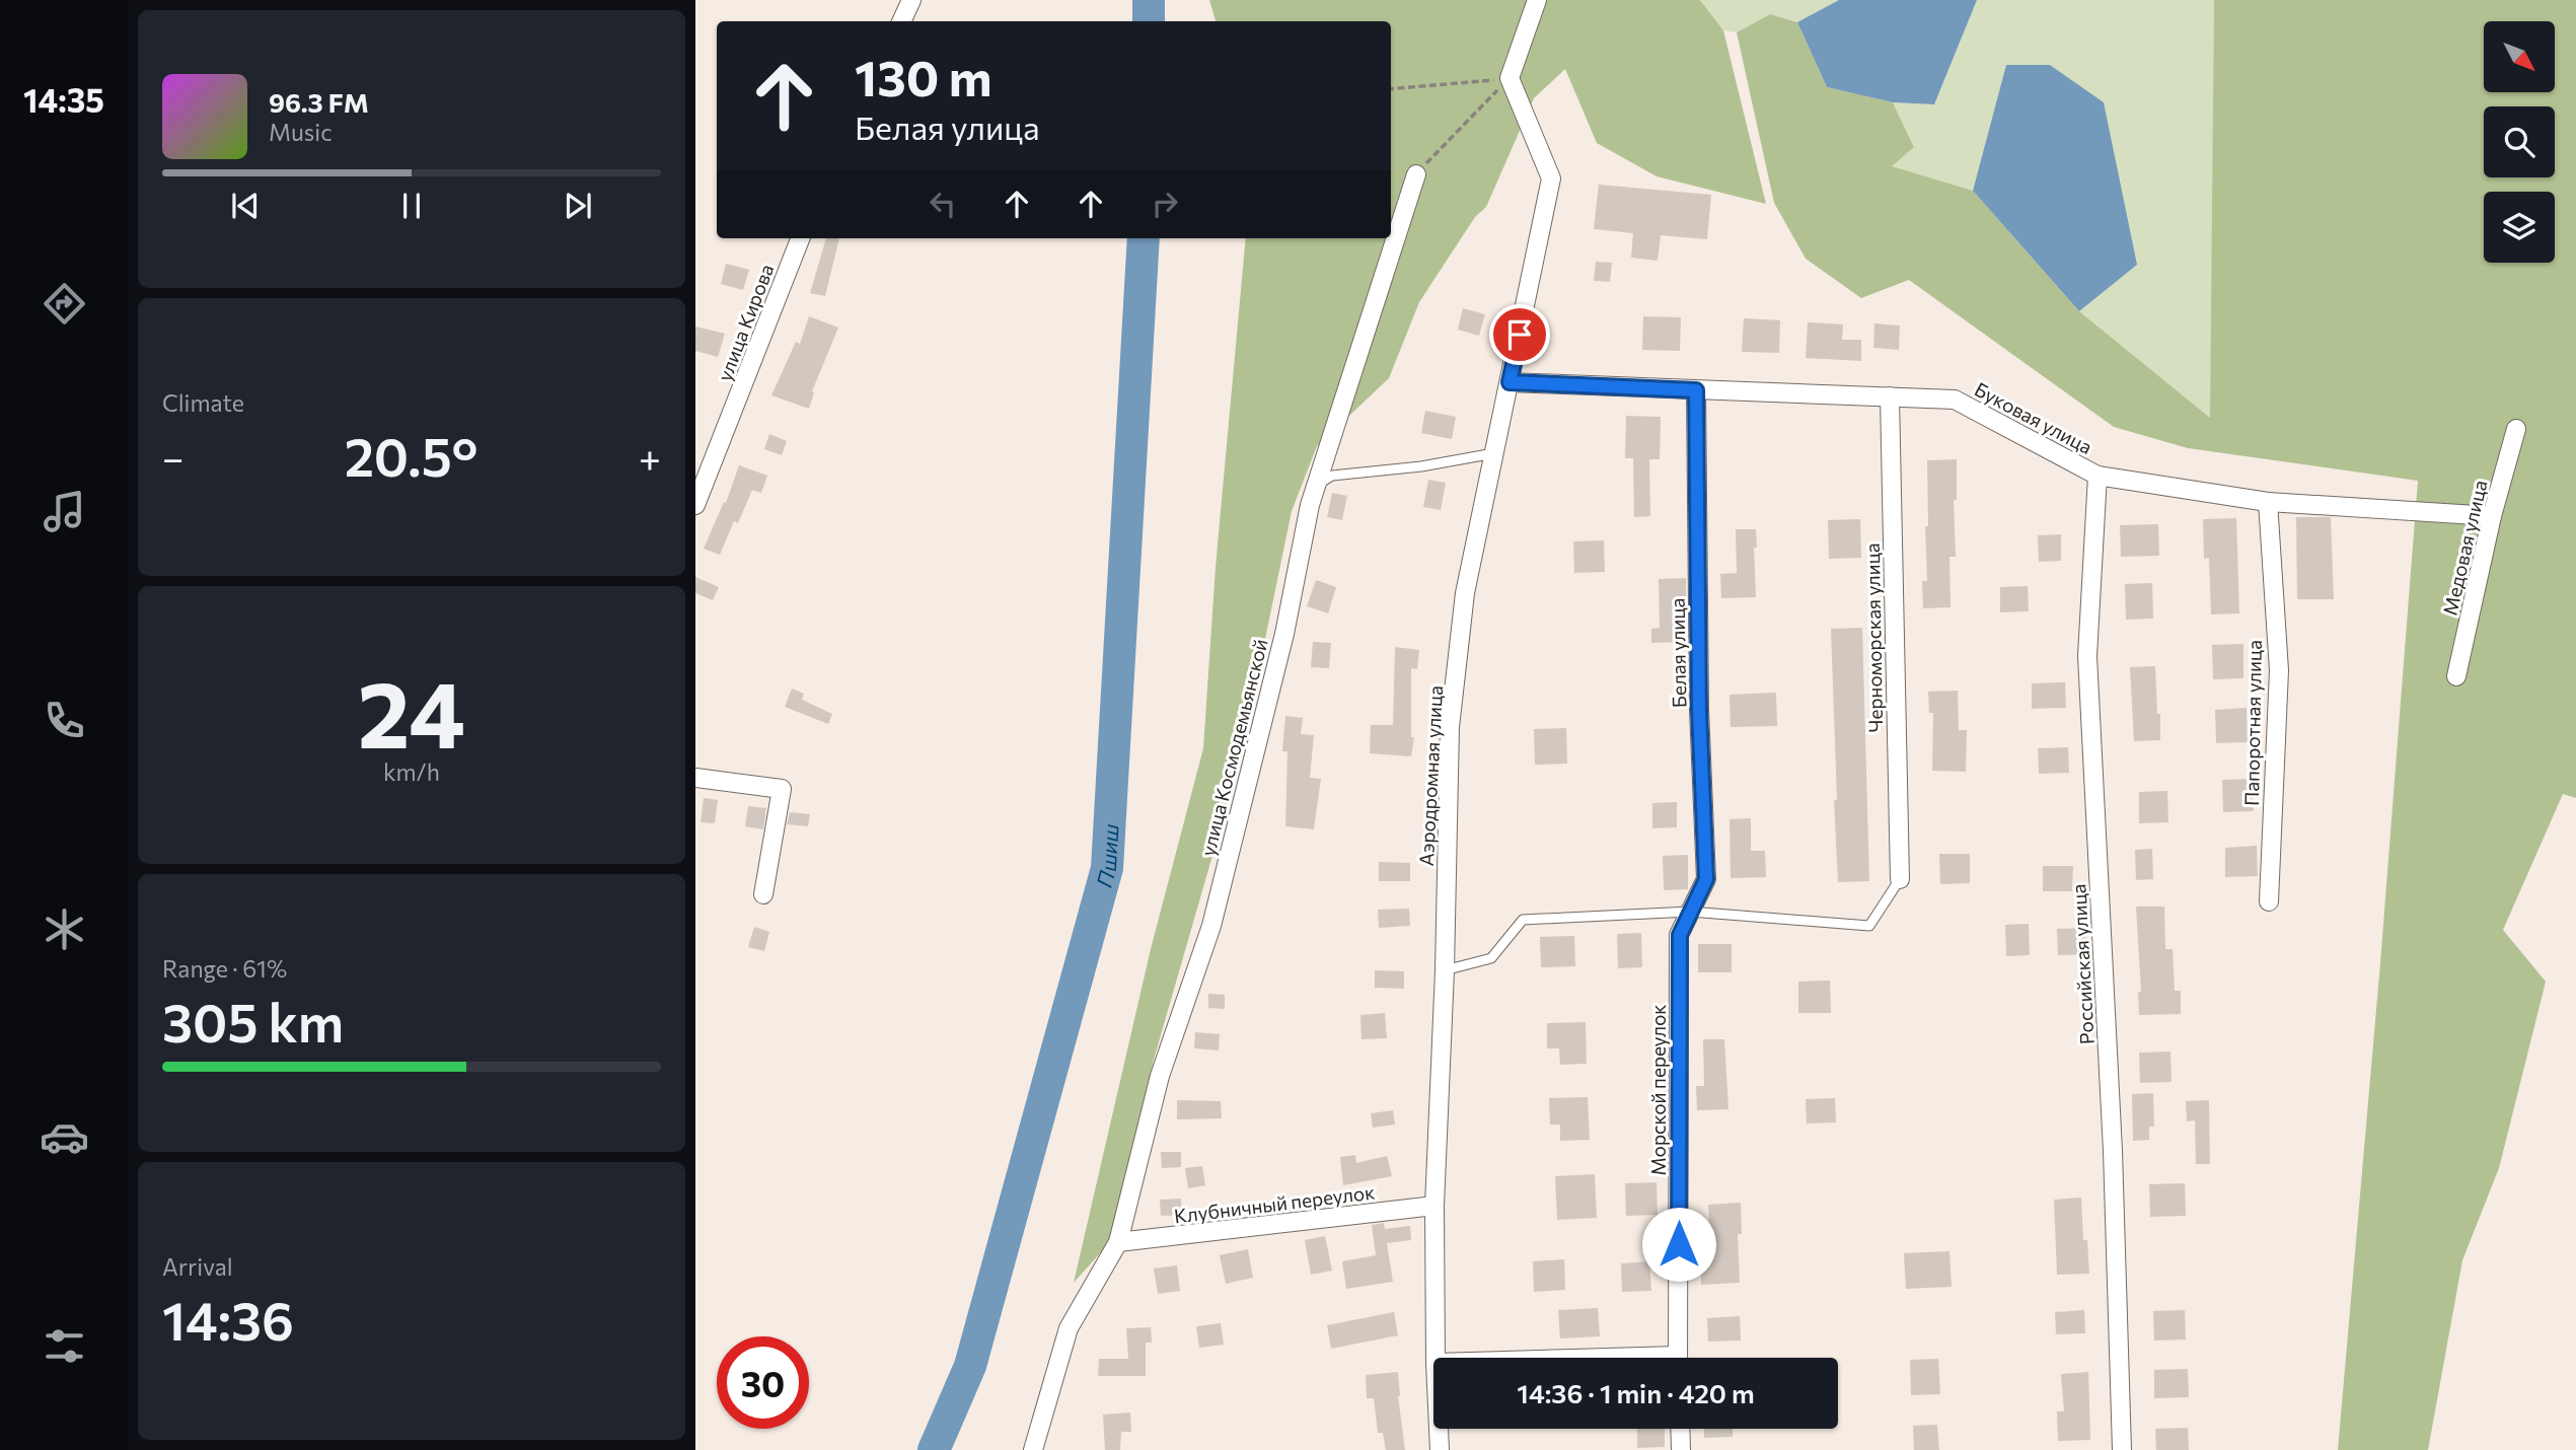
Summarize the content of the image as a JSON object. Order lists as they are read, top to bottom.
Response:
{
  "streets": {
    "street": [
      "улица Кирова",
      "Буковая улица",
      "Медовая улица",
      "Черноморская улица",
      "Белая улица",
      "Папоротная улица",
      "улица Космодемьянской",
      "Аэродромная улица",
      "Российская улица",
      "Морской переулок",
      "Клубничный переулок"
    ]
  },
  "crossings": [
    ["Буковая улица", "Медовая улица"],
    ["Буковая улица", "Черноморская улица"],
    ["Буковая улица", "Белая улица"],
    ["Буковая улица", "Папоротная улица"],
    ["Буковая улица", "Аэродромная улица"],
    ["Буковая улица", "Российская улица"],
    ["Белая улица", "Морской переулок"],
    ["улица Космодемьянской", "Клубничный переулок"],
    ["Аэродромная улица", "Клубничный переулок"]
  ],
  "water": ["Пшиш"],
  "north": "bottom right",
  "page": {
    "tabs": "14:35",
    "turn": ["130 m", "Белая улица"],
    "song": ["96.3 FM", "Music"],
    "tile": [
      "Climate",
      ["24", "km/h"],
      ["Range · 61%", "305 km"],
      ["Arrival", "14:36"]
    ],
    "heat": ["−", "20.5°", "+"],
    "limit": "30",
    "trip": "14:36 · 1 min · 420 m"
  }
}
